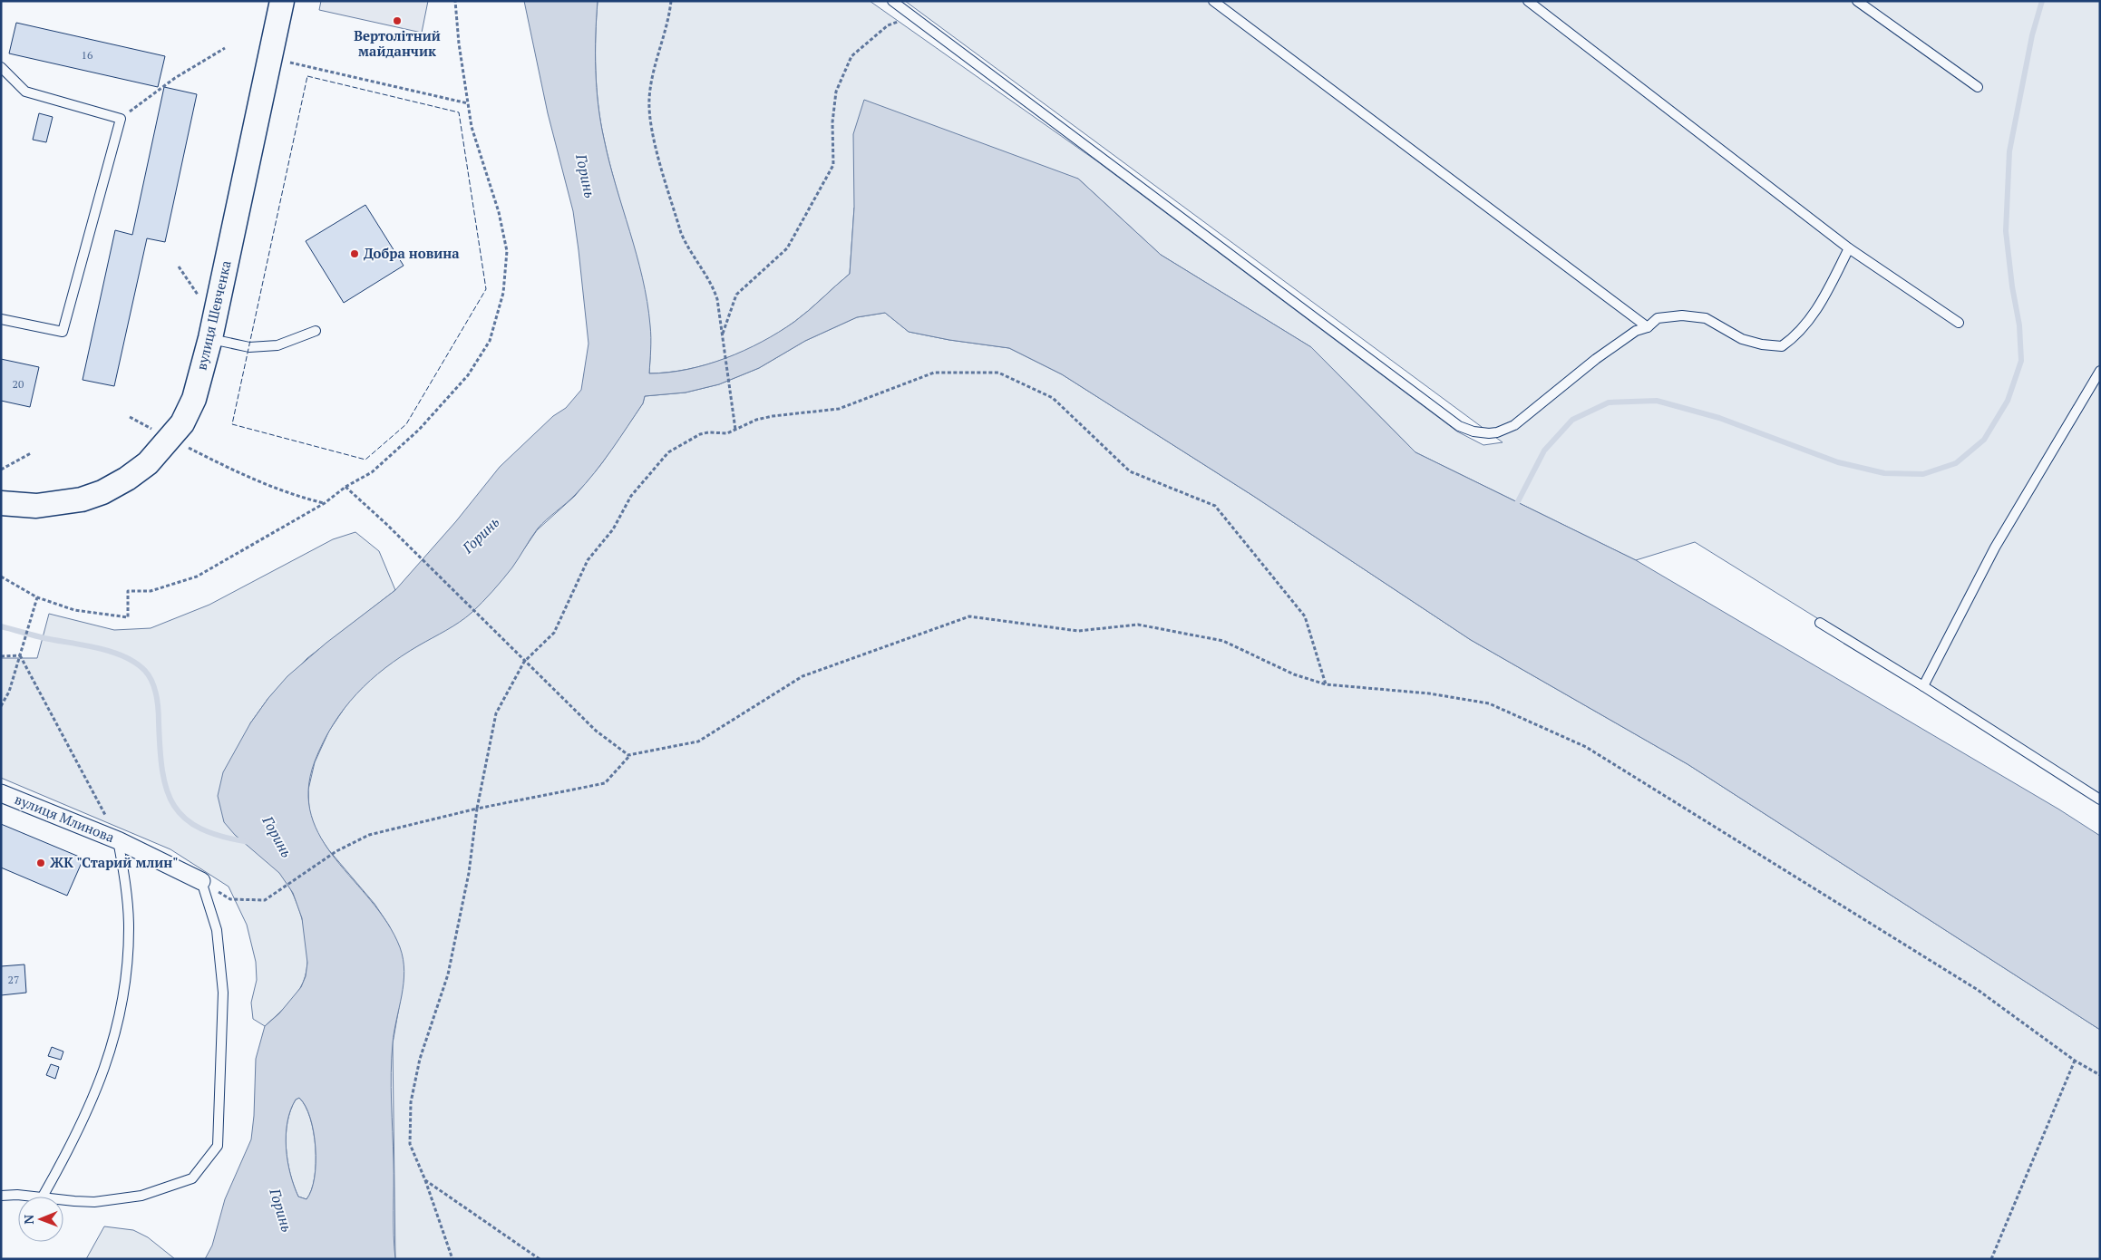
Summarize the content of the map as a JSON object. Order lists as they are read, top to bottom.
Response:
{
  "streets": {
    "street": ["вулиця Шевченка", "вулиця Млинова"]
  },
  "water": ["Горинь"],
  "places": ["Вертолітний майданчик", "Добра новина", "ЖК \"Старий млин\""],
  "house_numbers": ["16", "20", "27"],
  "north": "left"
}
